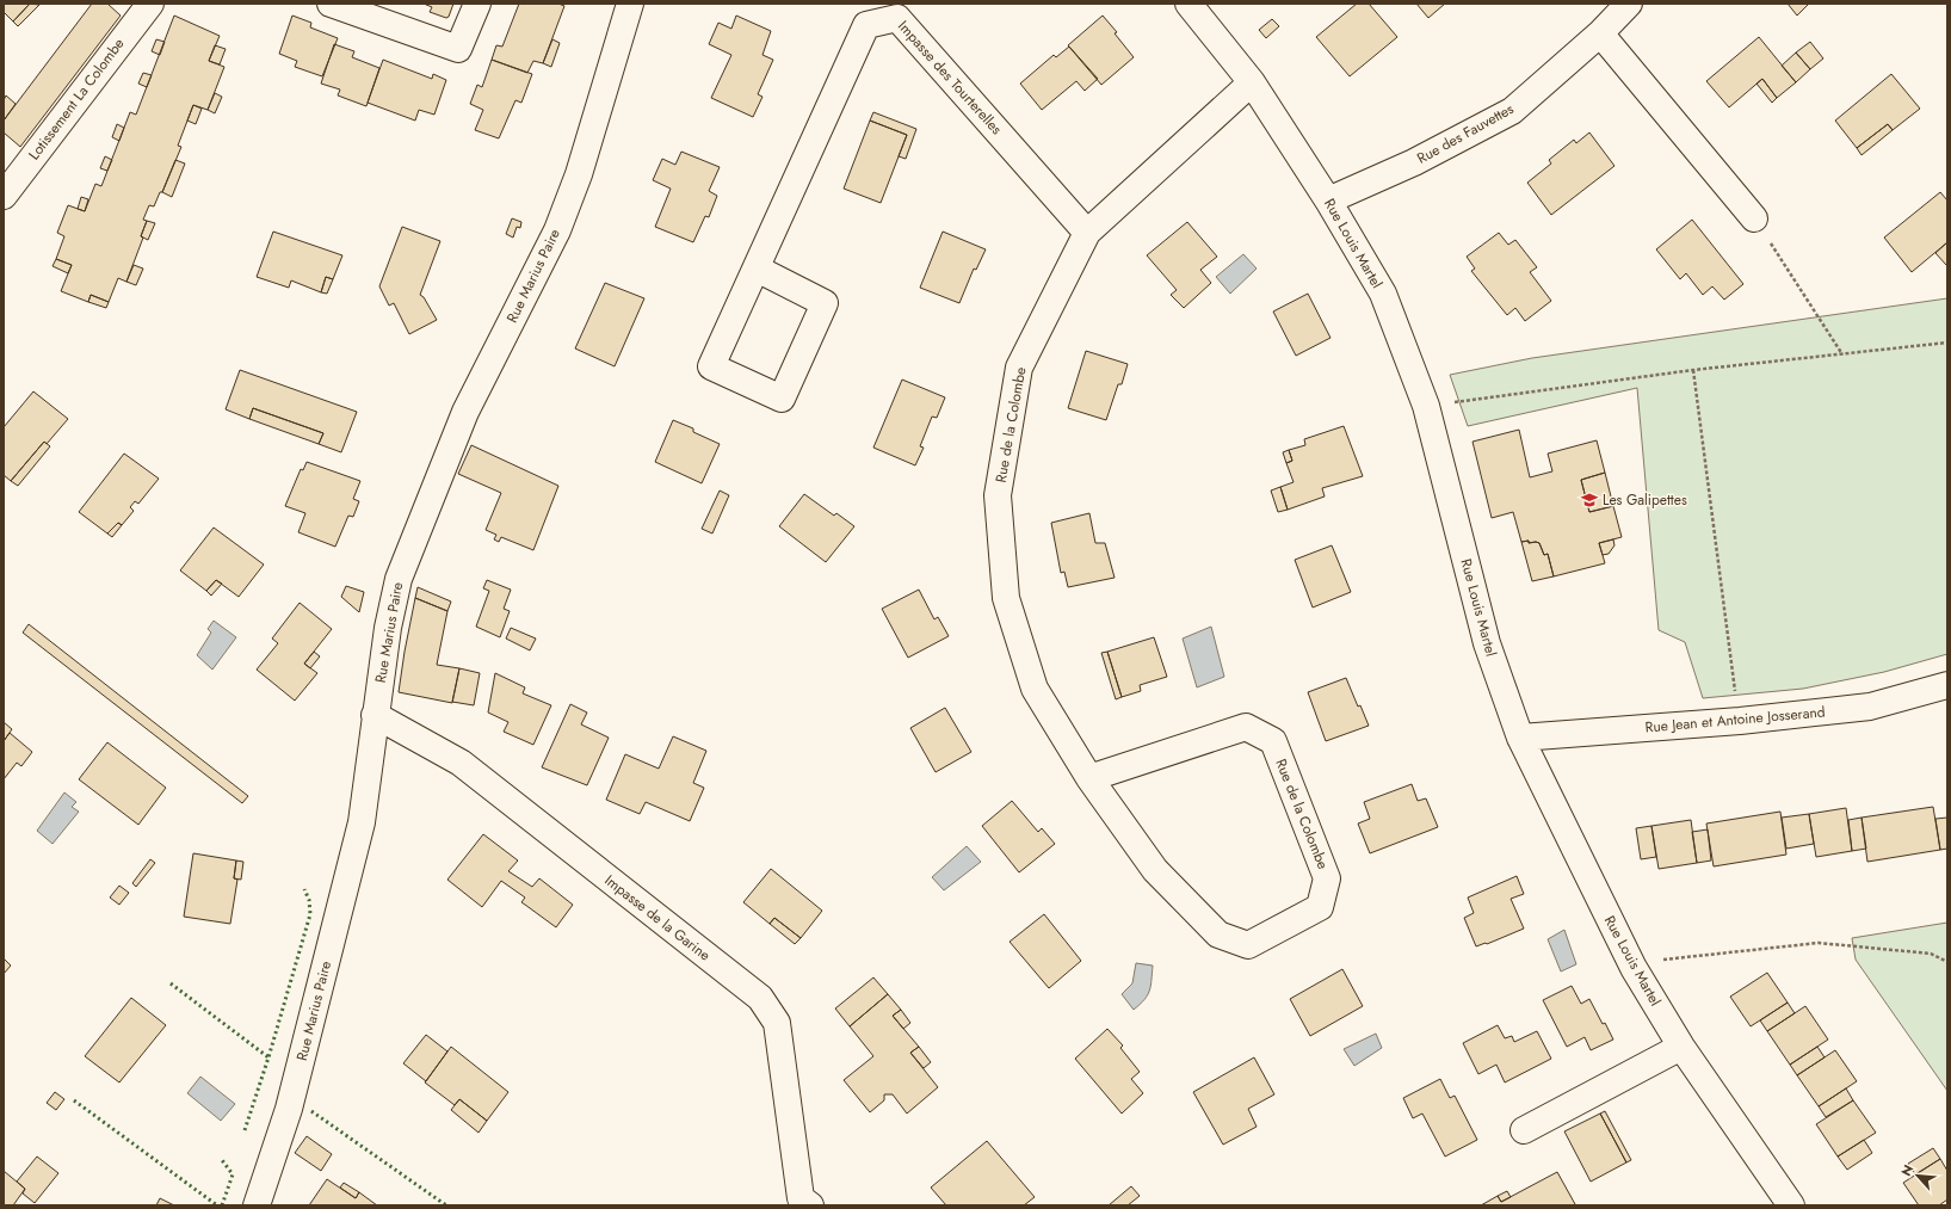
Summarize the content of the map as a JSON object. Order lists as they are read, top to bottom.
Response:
{
  "streets": {
    "street": [
      "Impasse des Tourterelles",
      "Lotissement La Colombe",
      "Rue des Fauvettes",
      "Rue Louis Martel",
      "Rue Marius Paire",
      "Rue de la Colombe",
      "Rue Jean et Antoine Josserand",
      "Impasse de la Garine"
    ]
  },
  "crossings": [
    ["Impasse des Tourterelles", "Rue de la Colombe"],
    ["Rue des Fauvettes", "Rue Louis Martel"],
    ["Rue Louis Martel", "Rue de la Colombe"],
    ["Rue Louis Martel", "Rue Jean et Antoine Josserand"],
    ["Rue Marius Paire", "Impasse de la Garine"]
  ],
  "places": {
    "school or university": ["Les Galipettes"]
  },
  "north": "top left"
}
